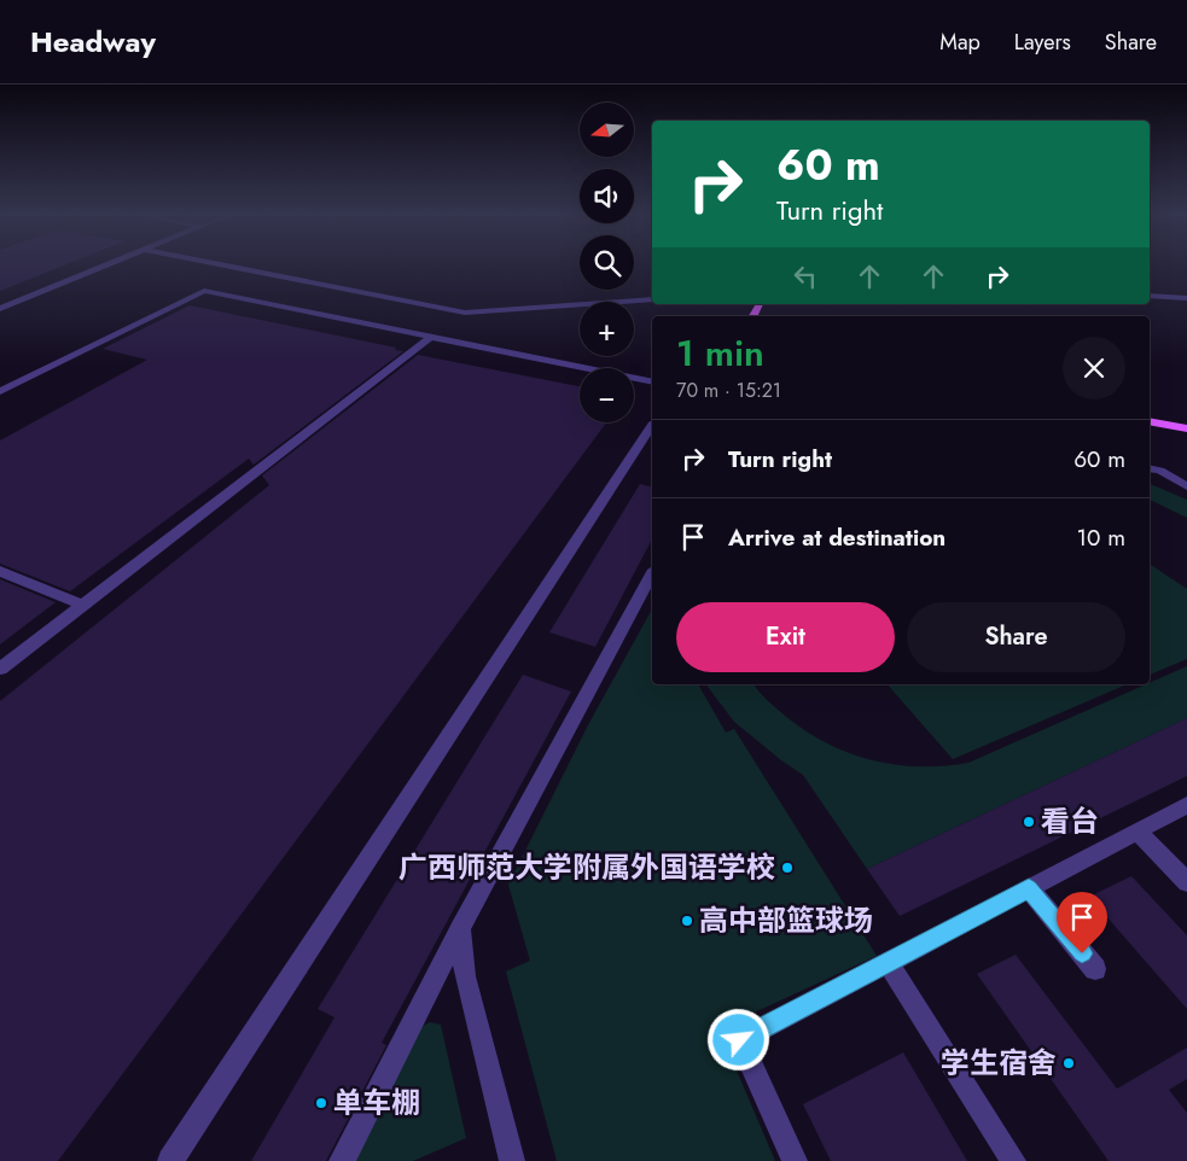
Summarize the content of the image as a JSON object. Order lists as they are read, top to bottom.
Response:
{
  "places": [
    "看台",
    "广西师范大学附属外国语学校",
    "高中部篮球场",
    "学生宿舍",
    "单车棚"
  ],
  "north": "left",
  "page": {
    "header": "Headway",
    "nav": ["Map", "Layers", "Share"],
    "map_buttons": ["+", "−"],
    "turn": ["60 m", "Turn right"],
    "heading": ["1 min", "70 m · 15:21"],
    "list": [
      {
        "name": "Turn right",
        "value": "60 m"
      },
      {
        "name": "Arrive at destination",
        "value": "10 m"
      }
    ],
    "buttons": ["Exit", "Share"]
  }
}
